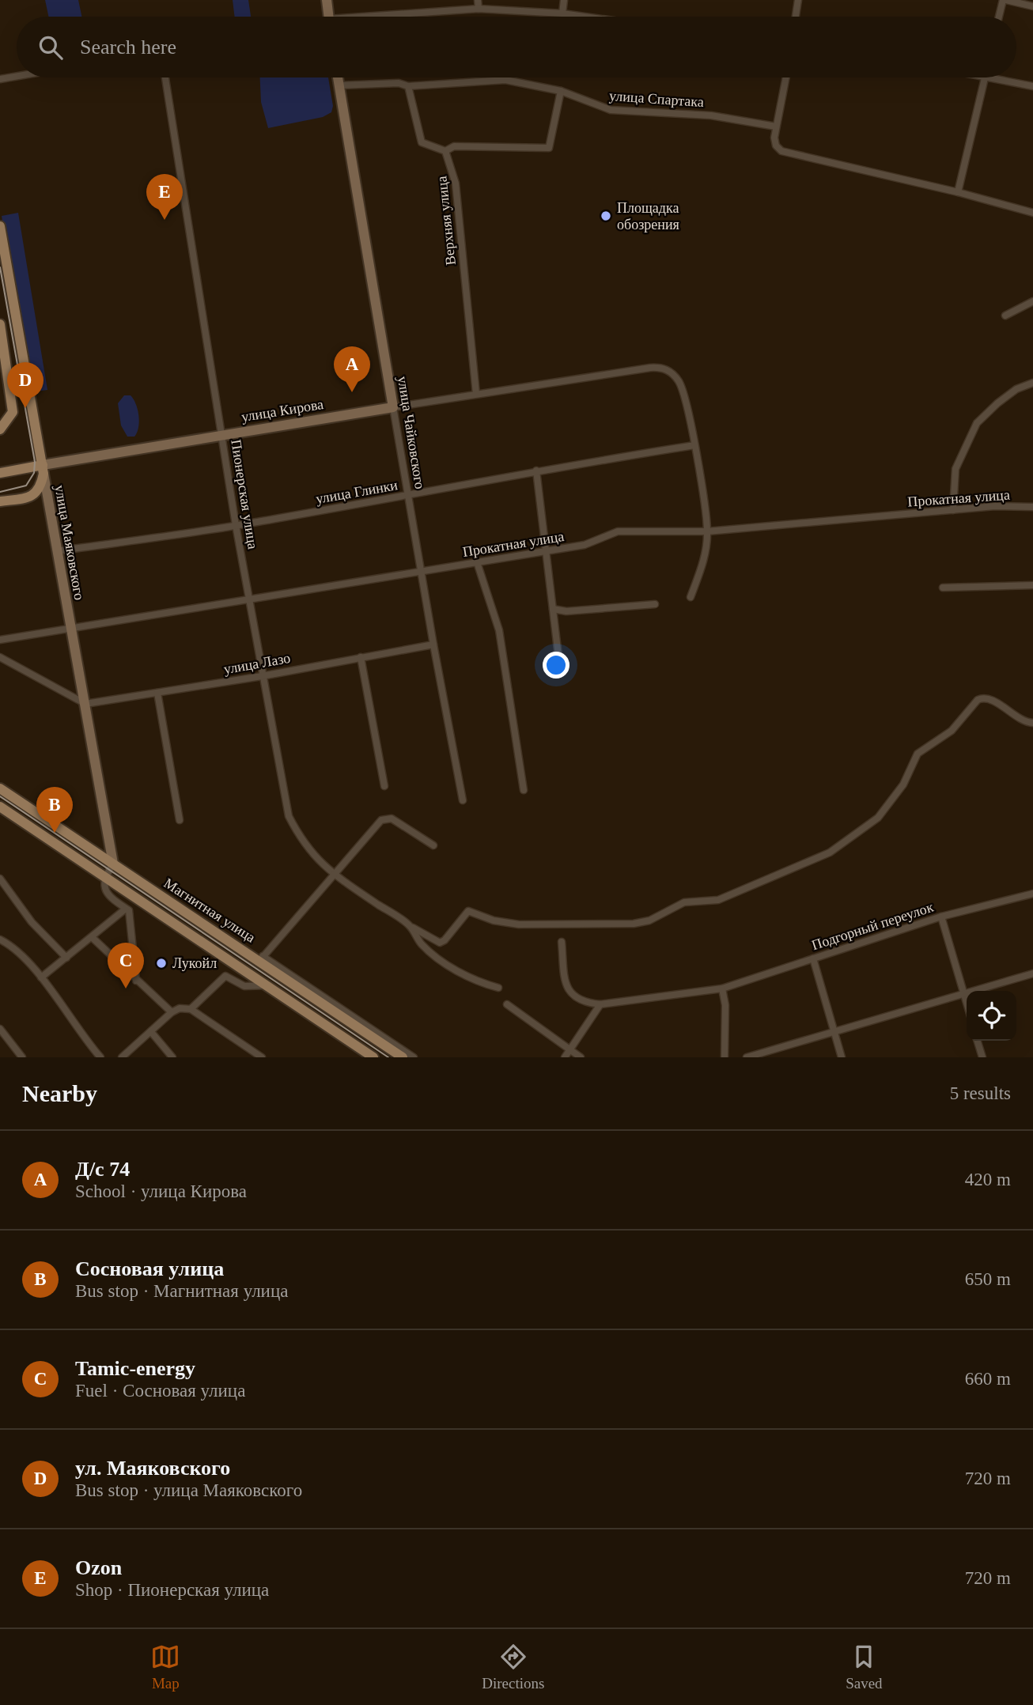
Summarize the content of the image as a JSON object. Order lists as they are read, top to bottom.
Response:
{
  "streets": {
    "main road": [
      "улица Кирова",
      "улица Чайковского",
      "улица Маяковского",
      "Магнитная улица"
    ],
    "street": [
      "улица Спартака",
      "Верхняя улица",
      "улица Глинки",
      "Пионерская улица",
      "Прокатная улица",
      "улица Лазо",
      "Подгорный переулок"
    ]
  },
  "crossings": [
    ["улица Спартака", "улица Чайковского"],
    ["Верхняя улица", "улица Кирова"],
    ["улица Кирова", "улица Чайковского"],
    ["улица Кирова", "улица Глинки"],
    ["улица Кирова", "Пионерская улица"],
    ["улица Кирова", "улица Маяковского"],
    ["улица Чайковского", "улица Глинки"],
    ["улица Чайковского", "Прокатная улица"],
    ["улица Чайковского", "улица Лазо"],
    ["улица Глинки", "Пионерская улица"],
    ["улица Глинки", "улица Маяковского"],
    ["Пионерская улица", "Прокатная улица"],
    ["Пионерская улица", "улица Лазо"],
    ["Прокатная улица", "улица Маяковского"],
    ["улица Маяковского", "улица Лазо"],
    ["улица Маяковского", "Магнитная улица"]
  ],
  "places": ["Площадка обозрения", "Лукойл"],
  "page": {
    "search": "Search here",
    "pins": [
      "E",
      "A",
      "D",
      "B",
      "C"
    ],
    "heading": ["Nearby", "5 results"],
    "list": [
      {
        "mark": "A",
        "name": "Д/с 74",
        "note": "School · улица Кирова",
        "value": "420 m"
      },
      {
        "mark": "B",
        "name": "Сосновая улица",
        "note": "Bus stop · Магнитная улица",
        "value": "650 m"
      },
      {
        "mark": "C",
        "name": "Tamic-energy",
        "note": "Fuel · Сосновая улица",
        "value": "660 m"
      },
      {
        "mark": "D",
        "name": "ул. Маяковского",
        "note": "Bus stop · улица Маяковского",
        "value": "720 m"
      },
      {
        "mark": "E",
        "name": "Ozon",
        "note": "Shop · Пионерская улица",
        "value": "720 m"
      }
    ],
    "nav": ["Map", "Directions", "Saved"]
  }
}
